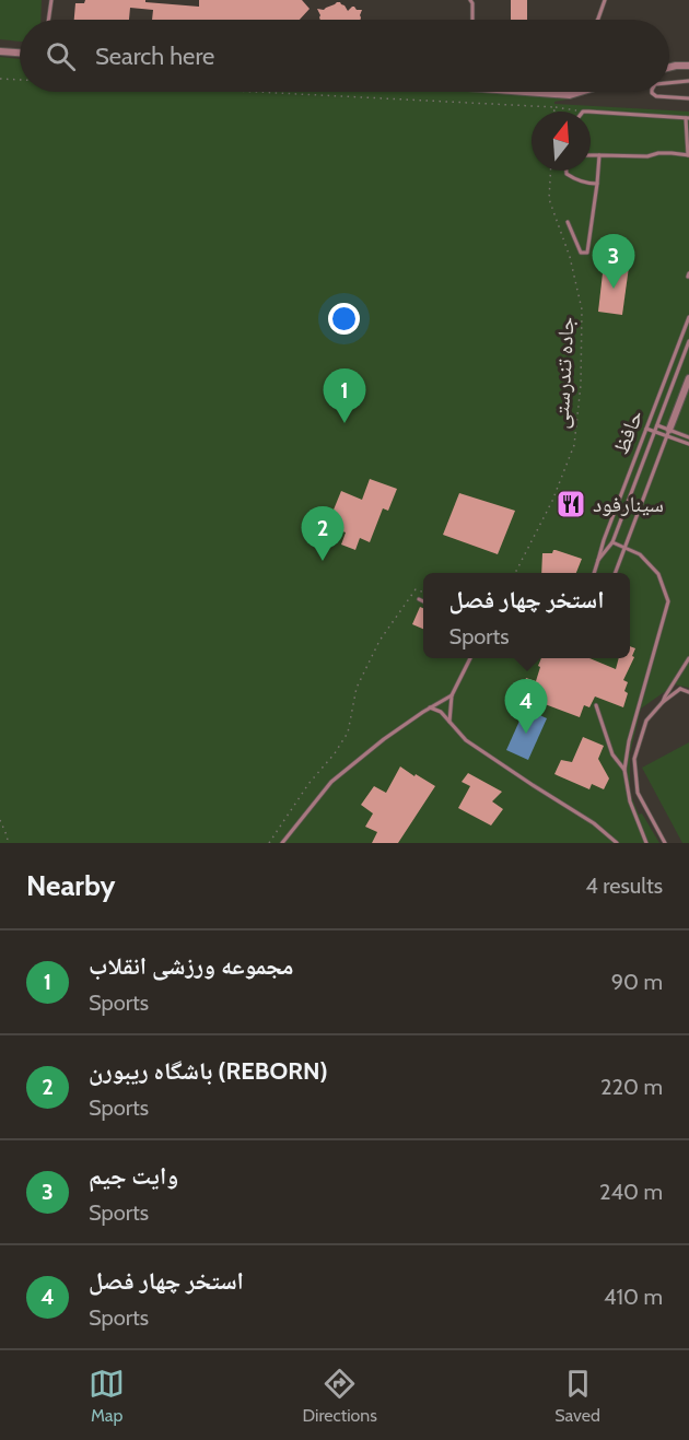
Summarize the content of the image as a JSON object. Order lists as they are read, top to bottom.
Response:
{
  "streets": {
    "lane": ["حافظ"],
    "path": ["جاده تندرستی"]
  },
  "places": {
    "restaurant": ["سینارفود"]
  },
  "north": "top",
  "page": {
    "search": "Search here",
    "pins": [
      "3",
      "1",
      "2",
      "4"
    ],
    "popup": ["استخر چهار فصل", "Sports"],
    "heading": ["Nearby", "4 results"],
    "list": [
      {
        "mark": "1",
        "name": "مجموعه ورزشی انقلاب",
        "note": "Sports",
        "value": "90 m"
      },
      {
        "mark": "2",
        "name": "باشگاه ریبورن (REBORN)",
        "note": "Sports",
        "value": "220 m"
      },
      {
        "mark": "3",
        "name": "وایت جیم",
        "note": "Sports",
        "value": "240 m"
      },
      {
        "mark": "4",
        "name": "استخر چهار فصل",
        "note": "Sports",
        "value": "410 m"
      }
    ],
    "nav": ["Map", "Directions", "Saved"]
  }
}
